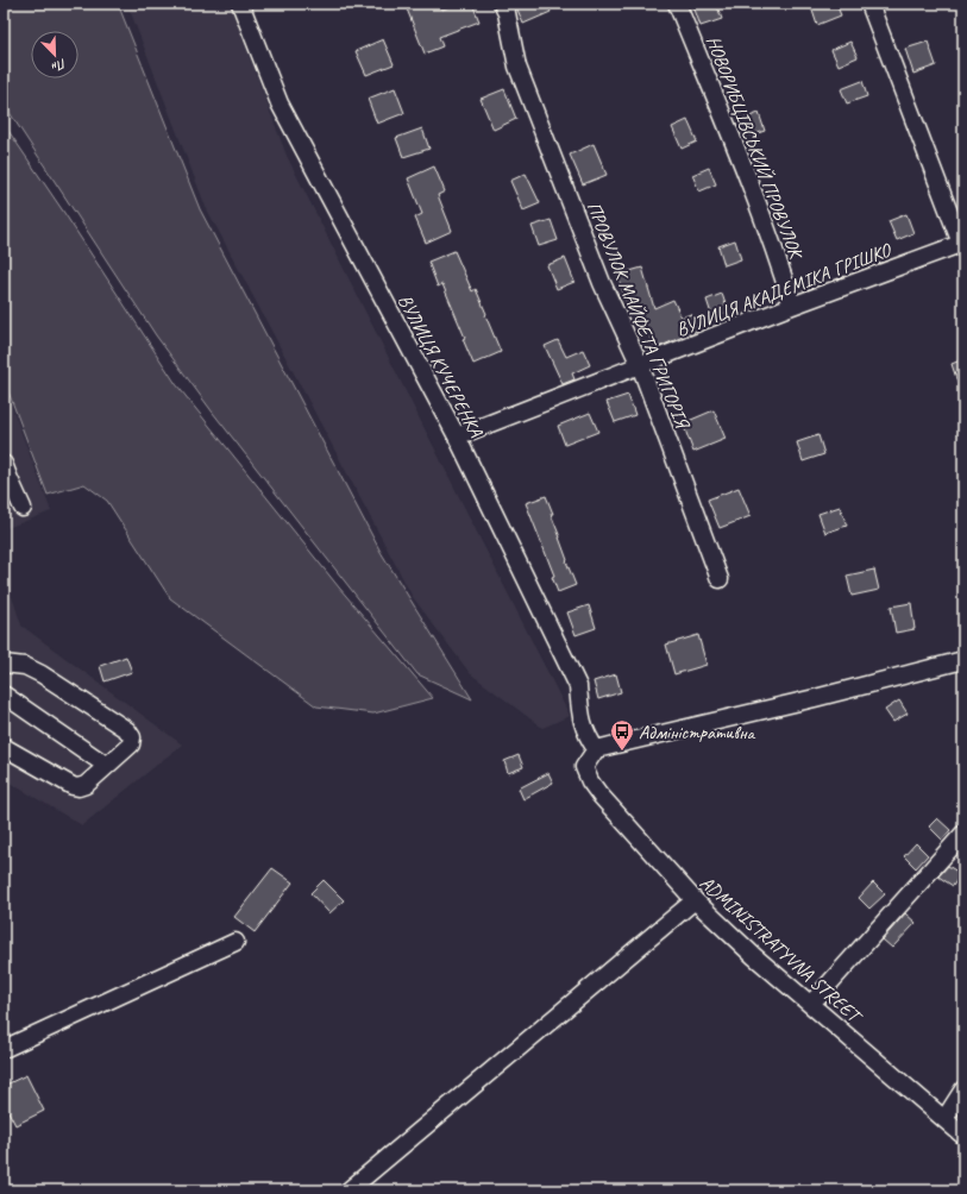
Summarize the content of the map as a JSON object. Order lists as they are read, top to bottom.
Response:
{
  "streets": {
    "street": [
      "НОВОРИБЦІВСЬКИЙ ПРОВУЛОК",
      "ВУЛИЦЯ АКАДЕМІКА ГРІШКО",
      "ПРОВУЛОК МАЙФЕТА ГРИГОРІЯ",
      "ВУЛИЦЯ КУЧЕРЕНКА",
      "ADMINISTRATYVNA STREET"
    ]
  },
  "crossings": [
    ["НОВОРИБЦІВСЬКИЙ ПРОВУЛОК", "ВУЛИЦЯ АКАДЕМІКА ГРІШКО"],
    ["ВУЛИЦЯ АКАДЕМІКА ГРІШКО", "ПРОВУЛОК МАЙФЕТА ГРИГОРІЯ"],
    ["ВУЛИЦЯ АКАДЕМІКА ГРІШКО", "ВУЛИЦЯ КУЧЕРЕНКА"],
    ["ВУЛИЦЯ КУЧЕРЕНКА", "ADMINISTRATYVNA STREET"]
  ],
  "places": {
    "bus stop": ["Адміністративна"]
  },
  "north": "bottom right"
}
